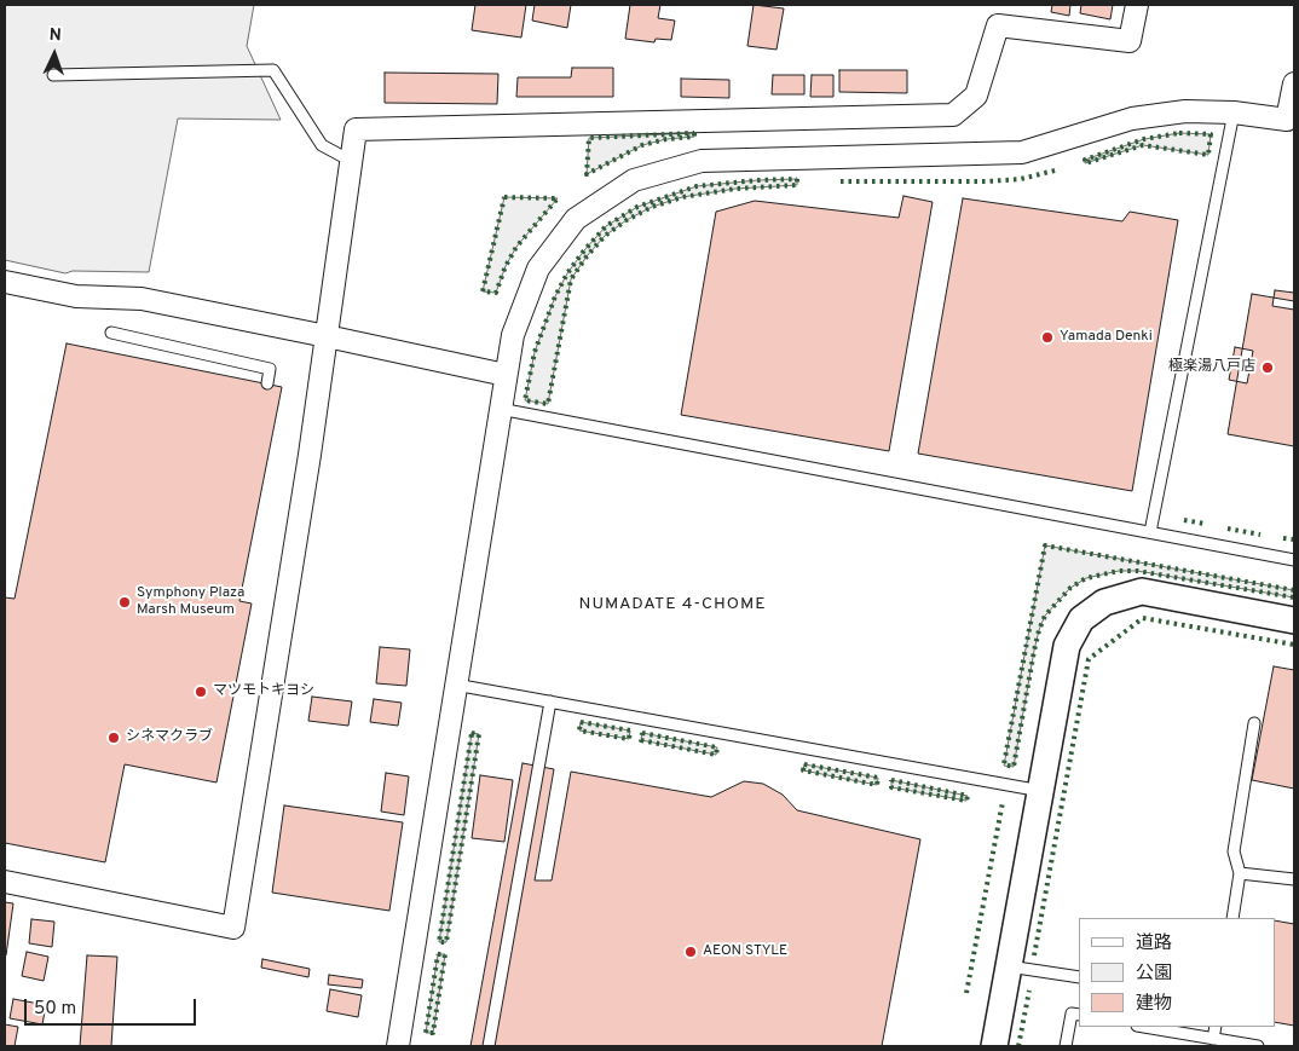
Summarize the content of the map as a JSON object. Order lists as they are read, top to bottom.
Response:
{
  "districts": ["NUMADATE 4-CHOME"],
  "places": [
    "Yamada Denki",
    "極楽湯八戸店",
    "Symphony Plaza Marsh Museum",
    "マツモトキヨシ",
    "シネマクラブ",
    "AEON STYLE"
  ],
  "legend": ["道路", "公園", "建物"],
  "scale_bar": "50 m",
  "north": "top"
}
